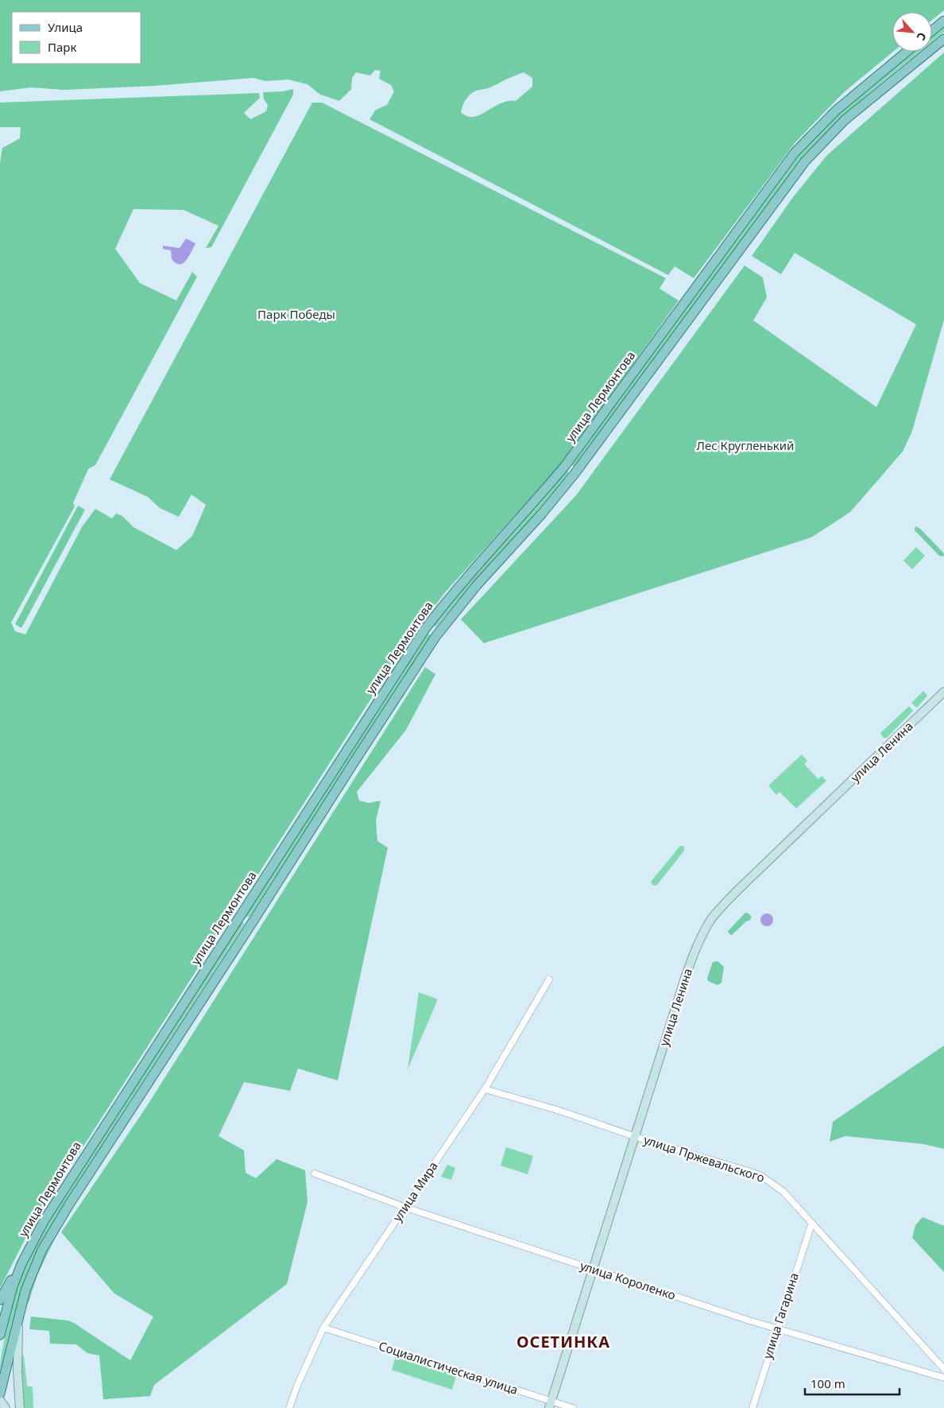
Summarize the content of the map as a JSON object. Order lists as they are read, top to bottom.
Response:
{
  "streets": {
    "main road": ["улица Лермонтова", "улица Ленина"],
    "street": [
      "улица Пржевальского",
      "улица Мира",
      "улица Короленко",
      "улица Гагарина",
      "Социалистическая улица"
    ]
  },
  "crossings": [
    ["улица Ленина", "улица Пржевальского"],
    ["улица Ленина", "улица Короленко"],
    ["улица Ленина", "Социалистическая улица"],
    ["улица Пржевальского", "улица Мира"],
    ["улица Пржевальского", "улица Гагарина"],
    ["улица Мира", "улица Короленко"],
    ["улица Мира", "Социалистическая улица"],
    ["улица Короленко", "улица Гагарина"]
  ],
  "districts": ["ОСЕТИНКА"],
  "parks": ["Парк Победы", "Лес Кругленький"],
  "legend": ["Улица", "Парк"],
  "scale_bar": "100 m",
  "north": "bottom right"
}
